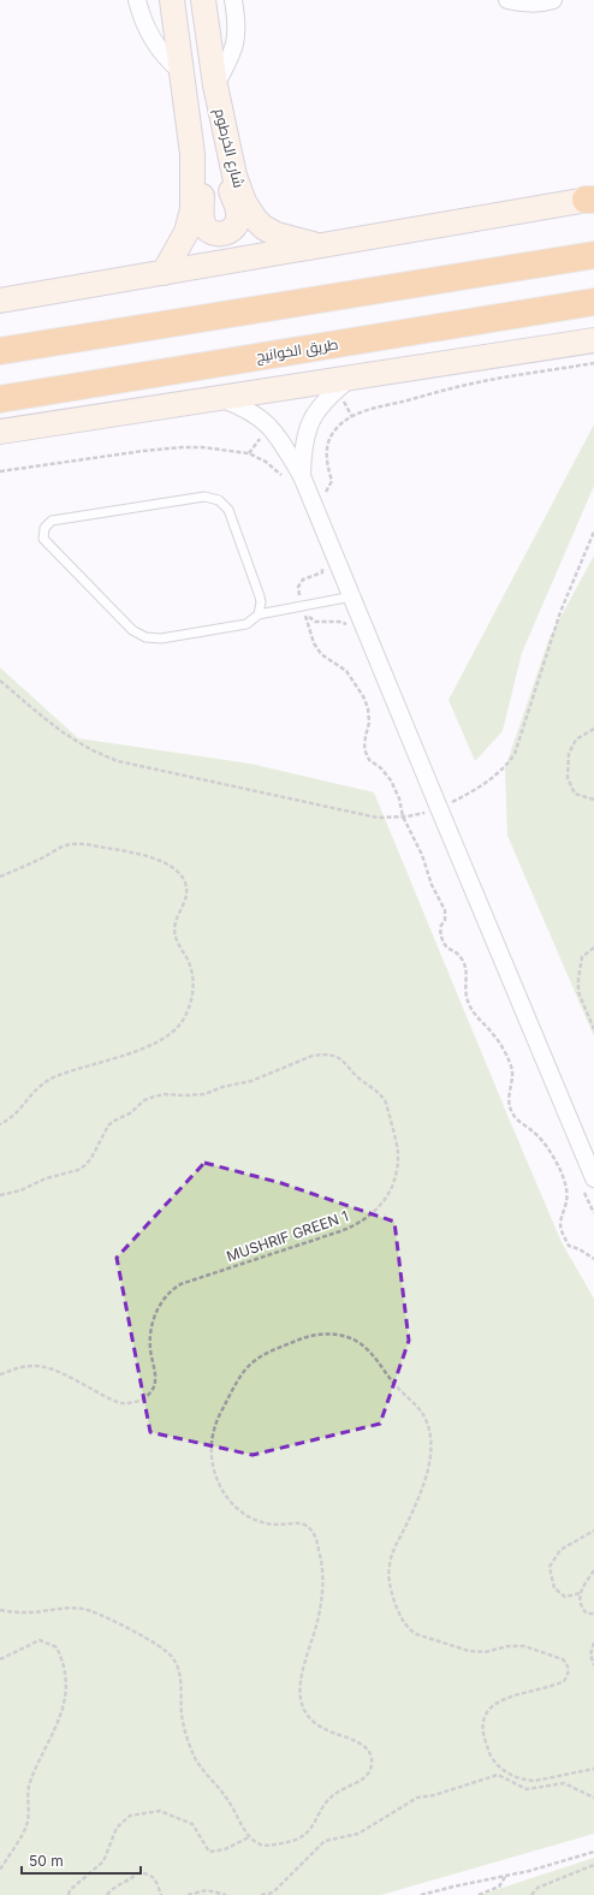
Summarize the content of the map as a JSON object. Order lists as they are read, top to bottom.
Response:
{
  "streets": {
    "highway": ["طريق الخوانيج"],
    "street": ["شارع الخرطوم"],
    "path": ["MUSHRIF GREEN 1"]
  },
  "scale_bar": "50 m"
}
